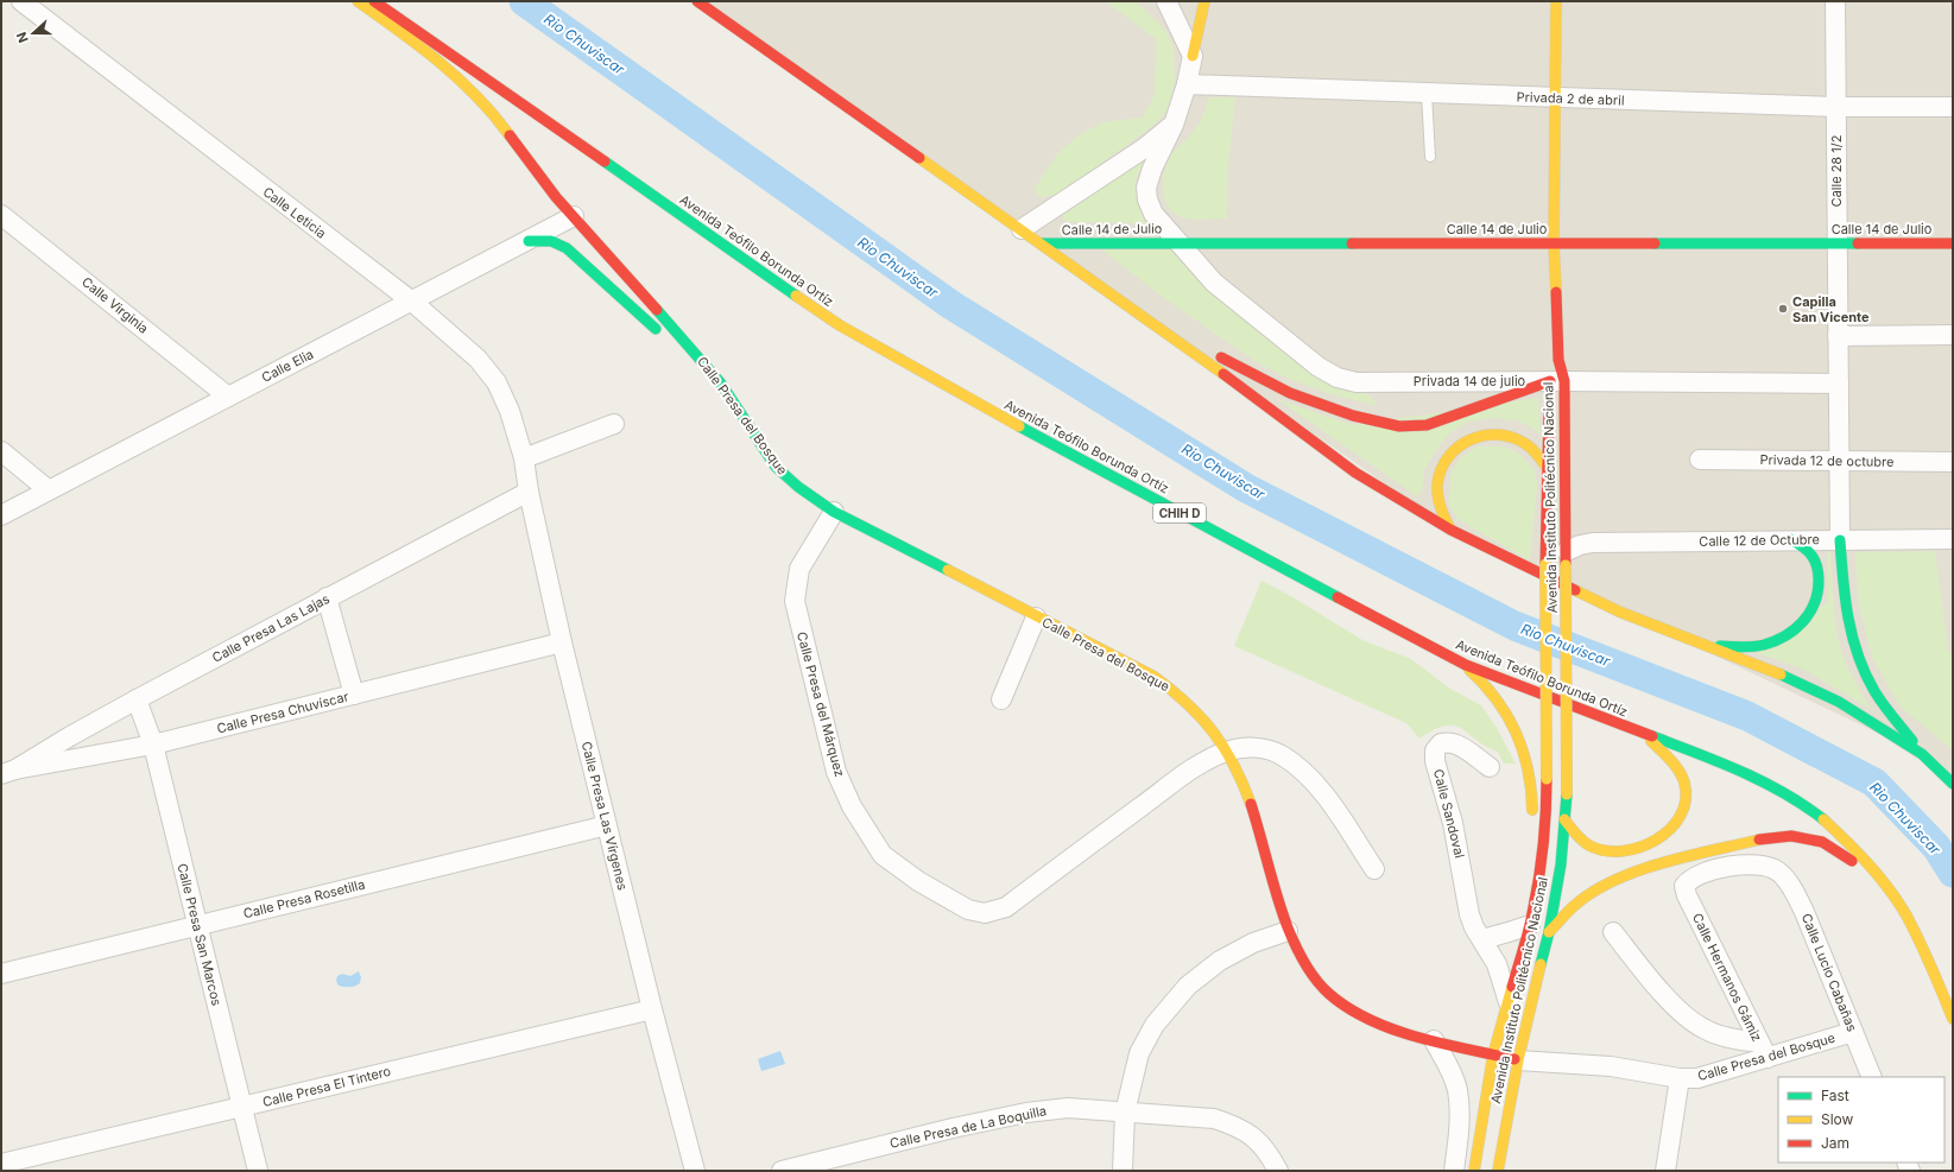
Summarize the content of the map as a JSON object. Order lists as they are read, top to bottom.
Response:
{
  "streets": {
    "main road": [
      "Calle 14 de Julio",
      "Avenida Teófilo Borunda Ortíz",
      "Calle Presa del Bosque",
      "Avenida Instituto Politécnico Nacional",
      "CHIH D"
    ],
    "street": [
      "Privada 2 de abril",
      "Calle 28 1/2",
      "Calle Leticia",
      "Calle Virginia",
      "Calle Elia",
      "Privada 14 de julio",
      "Privada 12 de octubre",
      "Calle 12 de Octubre",
      "Calle Presa Las Lajas",
      "Calle Presa del Márquez",
      "Calle Presa Chuvíscar",
      "Calle Sandoval",
      "Calle Presa Las Vírgenes",
      "Calle Presa Rosetilla",
      "Calle Presa San Marcos",
      "Calle Lucio Cabañas",
      "Calle Hermanos Gámiz",
      "Calle Presa El Tintero",
      "Calle Presa de La Boquilla"
    ]
  },
  "crossings": [
    ["Privada 2 de abril", "Calle 28 1/2"],
    ["Privada 2 de abril", "Avenida Instituto Politécnico Nacional"],
    ["Calle 28 1/2", "Calle 14 de Julio"],
    ["Calle 28 1/2", "Privada 14 de julio"],
    ["Calle 28 1/2", "Privada 12 de octubre"],
    ["Calle 28 1/2", "Calle 12 de Octubre"],
    ["Calle Leticia", "Calle Elia"],
    ["Calle Leticia", "Calle Presa Las Vírgenes"],
    ["Calle 14 de Julio", "Privada 14 de julio"],
    ["Calle 14 de Julio", "Avenida Instituto Politécnico Nacional"],
    ["Calle Virginia", "Calle Elia"],
    ["Calle Elia", "Calle Presa del Bosque"],
    ["Privada 14 de julio", "Avenida Instituto Politécnico Nacional"],
    ["Calle Presa del Bosque", "Avenida Instituto Politécnico Nacional"],
    ["Calle Presa del Bosque", "Calle Presa del Márquez"],
    ["Calle Presa del Bosque", "Calle Lucio Cabañas"],
    ["Calle Presa del Bosque", "Calle Hermanos Gámiz"],
    ["Avenida Instituto Politécnico Nacional", "Calle 12 de Octubre"],
    ["Calle Presa Las Lajas", "Calle Presa Chuvíscar"],
    ["Calle Presa Las Lajas", "Calle Presa Las Vírgenes"],
    ["Calle Presa Las Lajas", "Calle Presa San Marcos"],
    ["Calle Presa Chuvíscar", "Calle Presa Las Vírgenes"],
    ["Calle Presa Chuvíscar", "Calle Presa San Marcos"],
    ["Calle Presa Las Vírgenes", "Calle Presa Rosetilla"],
    ["Calle Presa Las Vírgenes", "Calle Presa El Tintero"],
    ["Calle Presa Rosetilla", "Calle Presa San Marcos"],
    ["Calle Presa San Marcos", "Calle Presa El Tintero"],
    ["Calle Lucio Cabañas", "Calle Hermanos Gámiz"]
  ],
  "water": ["Rio Chuviscar"],
  "places": ["Capilla San Vicente"],
  "legend": ["Fast", "Slow", "Jam"],
  "north": "left"
}
